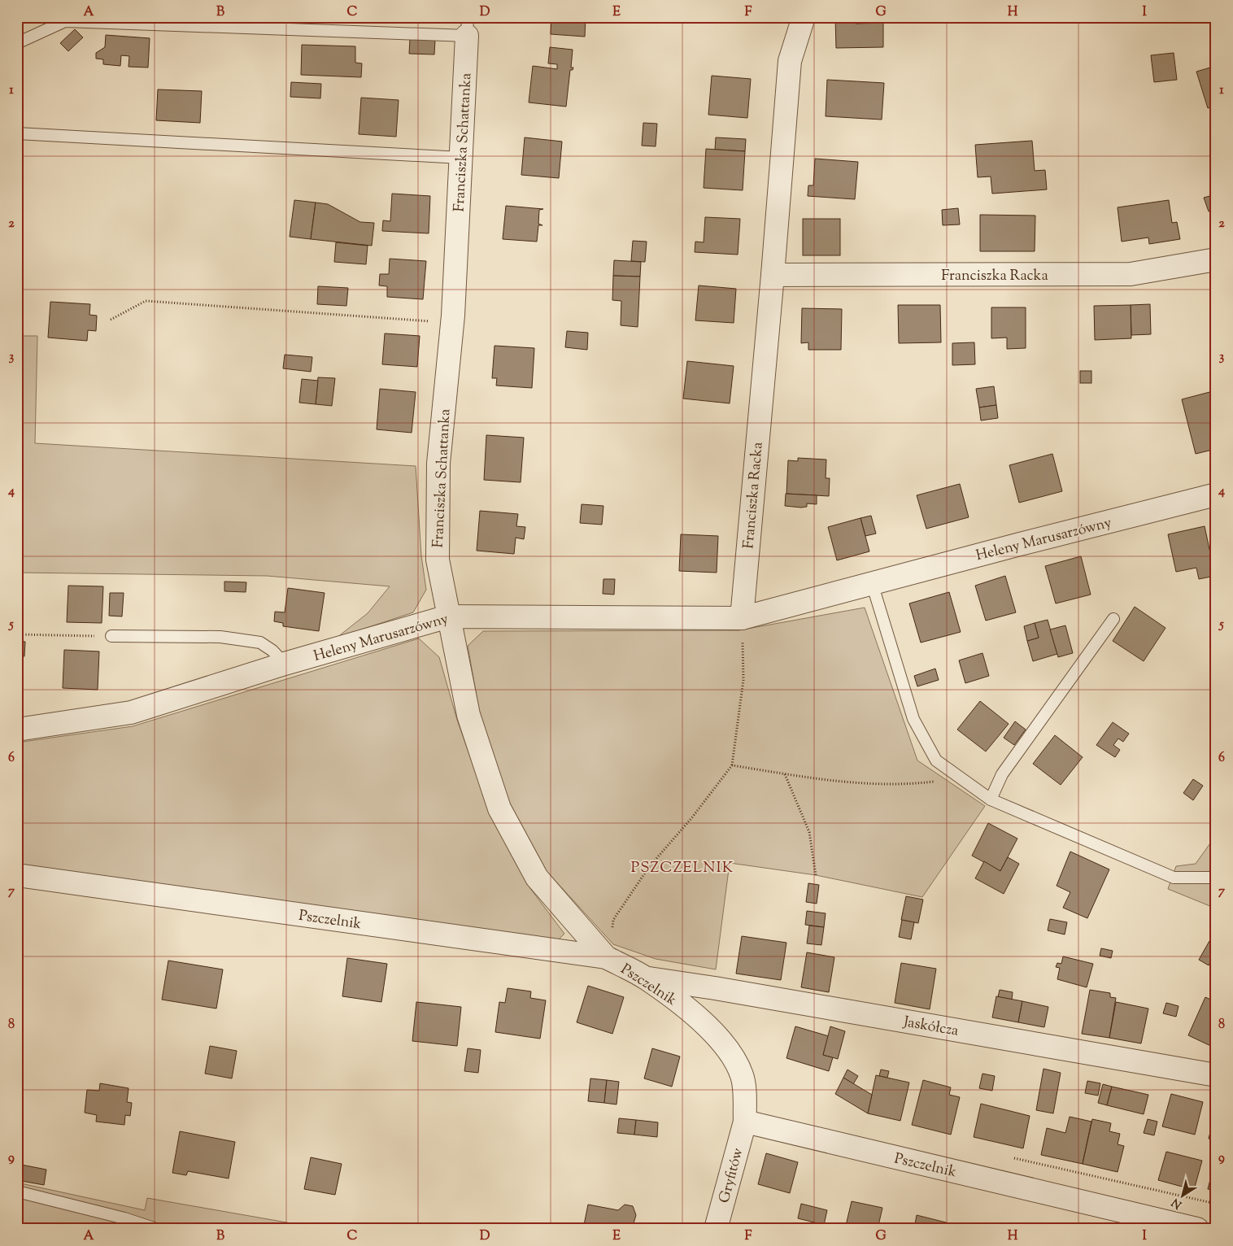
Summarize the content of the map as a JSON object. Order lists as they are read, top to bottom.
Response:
{
  "streets": {
    "street": [
      "Franciszka Schattanka",
      "Franciszka Racka",
      "Heleny Marusarzówny",
      "Pszczelnik",
      "Jaskółcza",
      "Gryfitów"
    ]
  },
  "crossings": [
    ["Franciszka Schattanka", "Heleny Marusarzówny"],
    ["Franciszka Schattanka", "Pszczelnik"],
    ["Franciszka Racka", "Heleny Marusarzówny"],
    ["Pszczelnik", "Jaskółcza"],
    ["Pszczelnik", "Gryfitów"]
  ],
  "districts": ["PSZCZELNIK"],
  "north": "bottom left",
  "grid": {
    "columns": [
      "A",
      "B",
      "C",
      "D",
      "E",
      "F",
      "G",
      "H",
      "I"
    ],
    "rows": [
      "1",
      "2",
      "3",
      "4",
      "5",
      "6",
      "7",
      "8",
      "9"
    ]
  }
}
